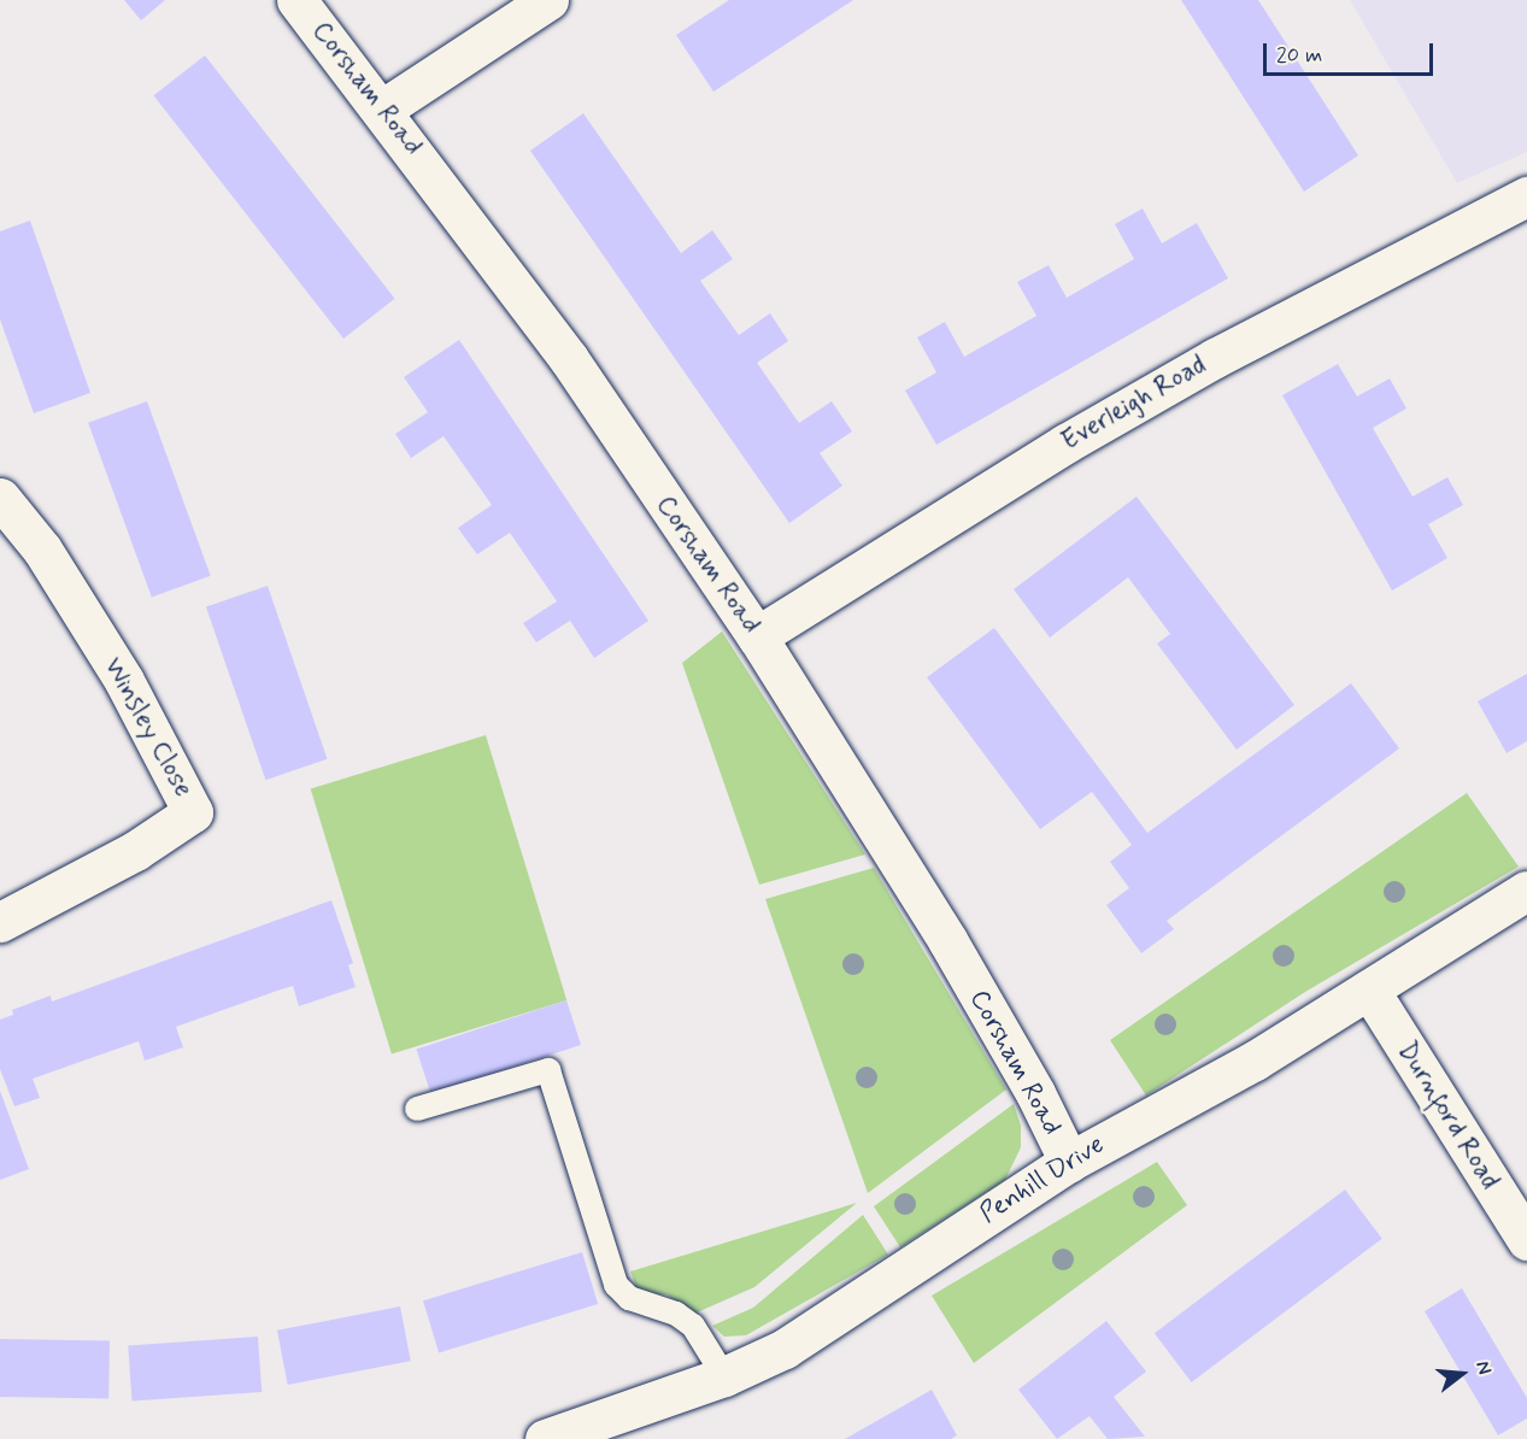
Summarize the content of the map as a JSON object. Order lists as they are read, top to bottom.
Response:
{
  "streets": {
    "street": [
      "Corsham Road",
      "Everleigh Road",
      "Winsley Close",
      "Durnford Road",
      "Penhill Drive"
    ]
  },
  "crossings": [
    ["Corsham Road", "Everleigh Road"],
    ["Corsham Road", "Penhill Drive"],
    ["Durnford Road", "Penhill Drive"]
  ],
  "scale_bar": "20 m",
  "north": "right"
}
